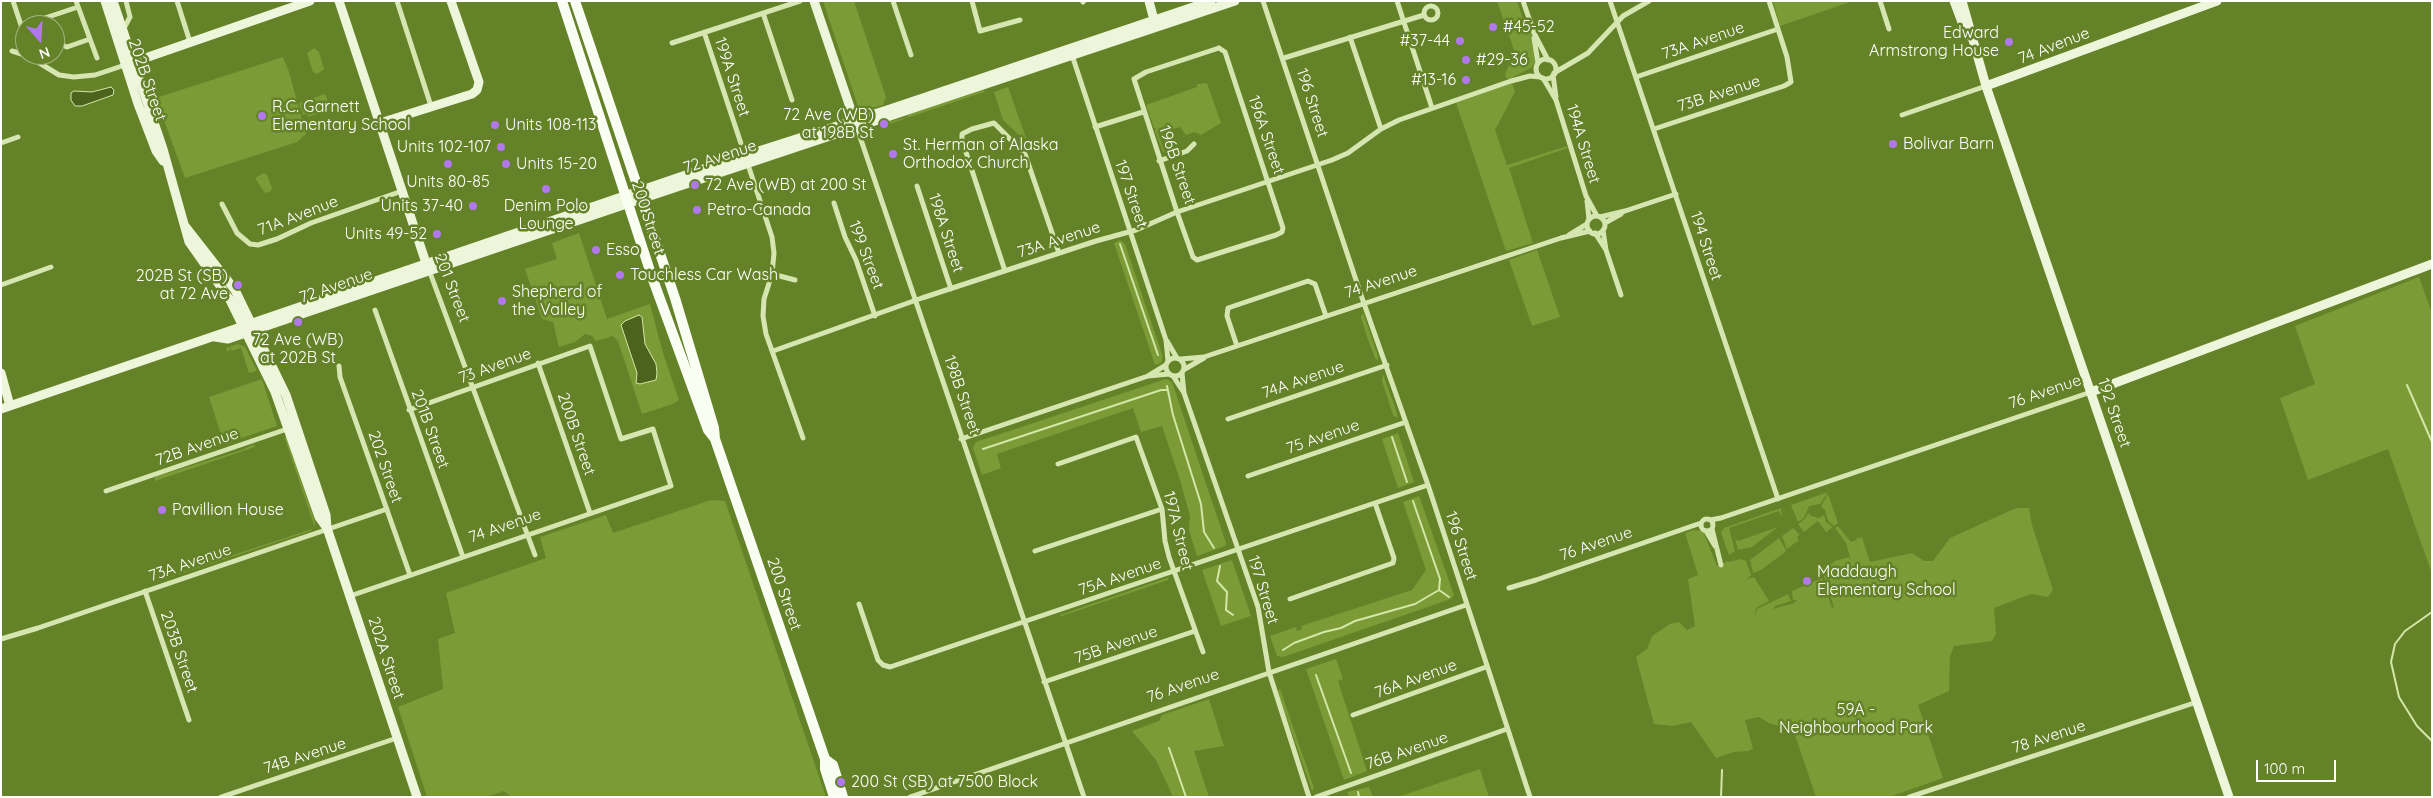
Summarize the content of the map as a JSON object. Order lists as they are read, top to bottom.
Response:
{
  "streets": {
    "main road": [
      "74 Avenue",
      "202B Street",
      "72 Avenue",
      "200 Street",
      "201 Street",
      "76 Avenue",
      "198B Street",
      "192 Street",
      "202A Street"
    ],
    "street": [
      "73A Avenue",
      "199A Street",
      "73B Avenue",
      "196 Street",
      "196A Street",
      "194A Street",
      "196B Street",
      "197 Street",
      "71A Avenue",
      "198A Street",
      "194 Street",
      "199 Street",
      "73 Avenue",
      "74A Avenue",
      "201B Street",
      "200B Street",
      "75 Avenue",
      "72B Avenue",
      "202 Street",
      "197A Street",
      "75A Avenue",
      "75B Avenue",
      "203B Street",
      "76A Avenue",
      "78 Avenue",
      "76B Avenue",
      "74B Avenue"
    ]
  },
  "crossings": [
    ["73A Avenue", "199A Street"],
    ["73A Avenue", "73B Avenue"],
    ["73A Avenue", "196 Street"],
    ["73A Avenue", "196A Street"],
    ["73A Avenue", "196B Street"],
    ["73A Avenue", "197 Street"],
    ["73A Avenue", "198A Street"],
    ["73A Avenue", "194 Street"],
    ["73A Avenue", "199 Street"],
    ["73A Avenue", "198B Street"],
    ["73A Avenue", "202 Street"],
    ["73A Avenue", "203B Street"],
    ["73A Avenue", "202A Street"],
    ["74 Avenue", "196 Street"],
    ["74 Avenue", "194A Street"],
    ["74 Avenue", "197 Street"],
    ["74 Avenue", "201 Street"],
    ["74 Avenue", "73 Avenue"],
    ["74 Avenue", "192 Street"],
    ["74 Avenue", "201B Street"],
    ["74 Avenue", "200B Street"],
    ["74 Avenue", "202 Street"],
    ["74 Avenue", "202A Street"],
    ["199A Street", "72 Avenue"],
    ["202B Street", "72 Avenue"],
    ["202B Street", "202A Street"],
    ["73B Avenue", "194 Street"],
    ["196 Street", "74A Avenue"],
    ["196 Street", "76 Avenue"],
    ["196 Street", "75 Avenue"],
    ["196 Street", "75A Avenue"],
    ["196 Street", "76A Avenue"],
    ["196 Street", "76B Avenue"],
    ["196A Street", "196B Street"],
    ["72 Avenue", "197 Street"],
    ["72 Avenue", "200 Street"],
    ["72 Avenue", "201 Street"],
    ["72 Avenue", "198B Street"],
    ["72 Avenue", "202A Street"],
    ["197 Street", "76 Avenue"],
    ["197 Street", "75A Avenue"],
    ["71A Avenue", "201 Street"],
    ["194 Street", "76 Avenue"],
    ["201 Street", "73 Avenue"],
    ["73 Avenue", "201B Street"],
    ["73 Avenue", "200B Street"],
    ["76 Avenue", "198B Street"],
    ["76 Avenue", "192 Street"],
    ["198B Street", "75A Avenue"],
    ["198B Street", "75B Avenue"],
    ["192 Street", "78 Avenue"],
    ["72B Avenue", "202A Street"],
    ["197A Street", "75A Avenue"],
    ["197A Street", "75B Avenue"],
    ["202A Street", "74B Avenue"]
  ],
  "parks": ["59A - Neighbourhood Park"],
  "places": [
    "#45-52",
    "#37-44",
    "Edward Armstrong House",
    "#29-36",
    "#13-16",
    "R.C. Garnett Elementary School",
    "72 Ave (WB) at 198B St",
    "Units 108-113",
    "Bolivar Barn",
    "Units 102-107",
    "St. Herman of Alaska Orthodox Church",
    "Units 80-85",
    "Units 15-20",
    "72 Ave (WB) at 200 St",
    "Denim Polo Lounge",
    "Units 37-40",
    "Petro-Canada",
    "Units 49-52",
    "Esso",
    "Touchless Car Wash",
    "202B St (SB) at 72 Ave",
    "Shepherd of the Valley",
    "72 Ave (WB) at 202B St",
    "Pavillion House",
    "Maddaugh Elementary School",
    "200 St (SB) at 7500 Block"
  ],
  "scale_bar": "100 m",
  "north": "bottom"
}
